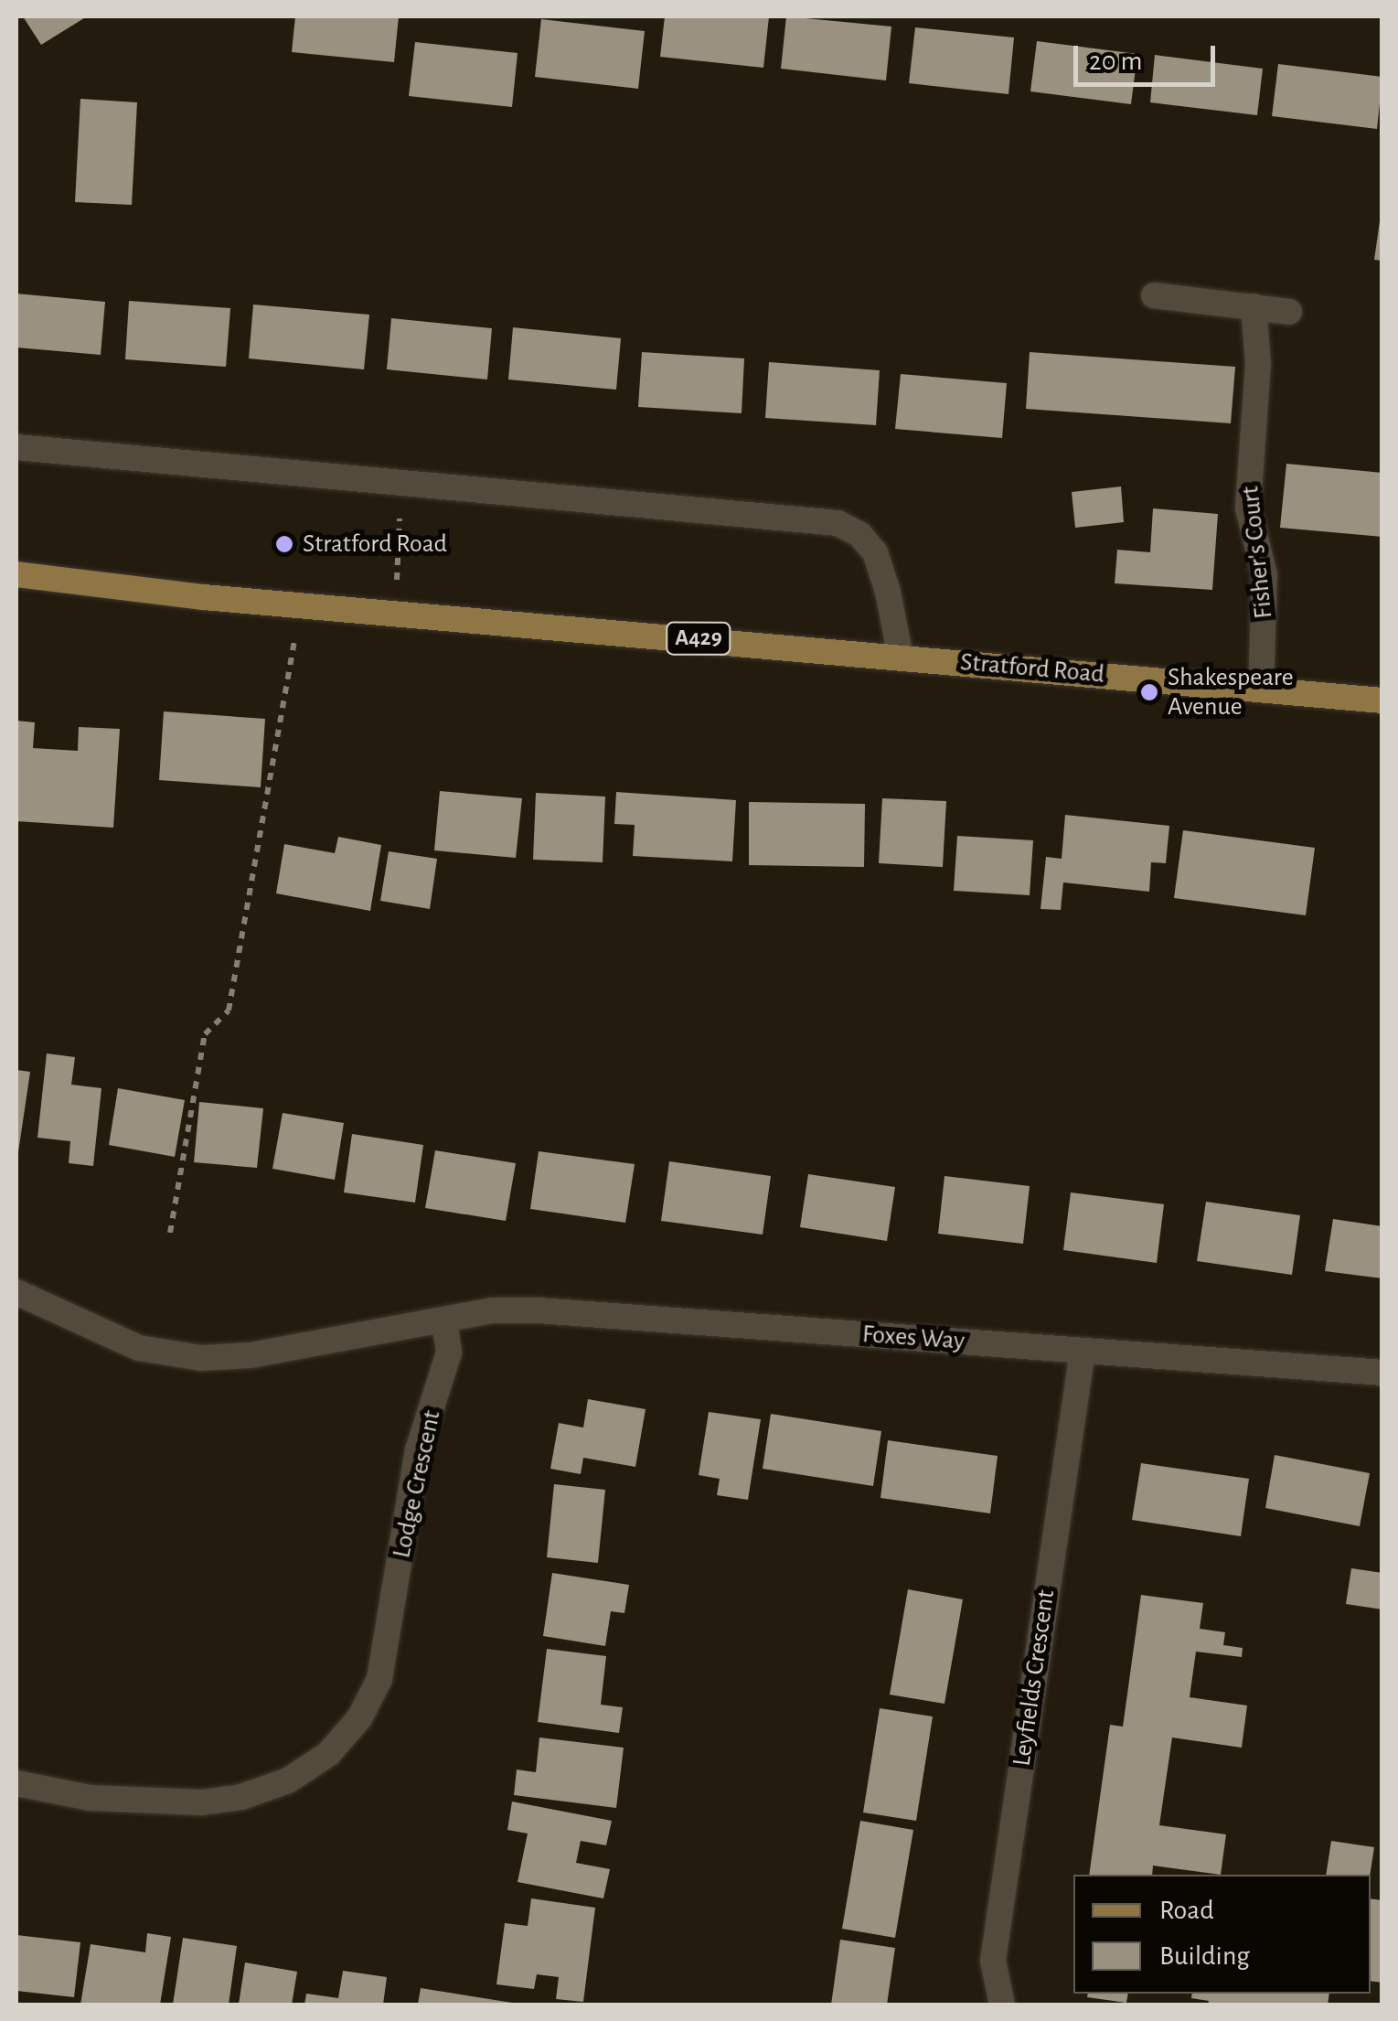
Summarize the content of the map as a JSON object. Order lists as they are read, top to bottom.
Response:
{
  "streets": {
    "main road": ["A429", "Stratford Road"],
    "street": [
      "Fisher's Court",
      "Foxes Way",
      "Lodge Crescent",
      "Leyfields Crescent"
    ]
  },
  "crossings": [
    ["Fisher's Court", "Stratford Road"],
    ["Foxes Way", "Lodge Crescent"],
    ["Foxes Way", "Leyfields Crescent"]
  ],
  "places": ["Stratford Road", "Shakespeare Avenue"],
  "legend": ["Road", "Building"],
  "scale_bar": "20 m"
}
